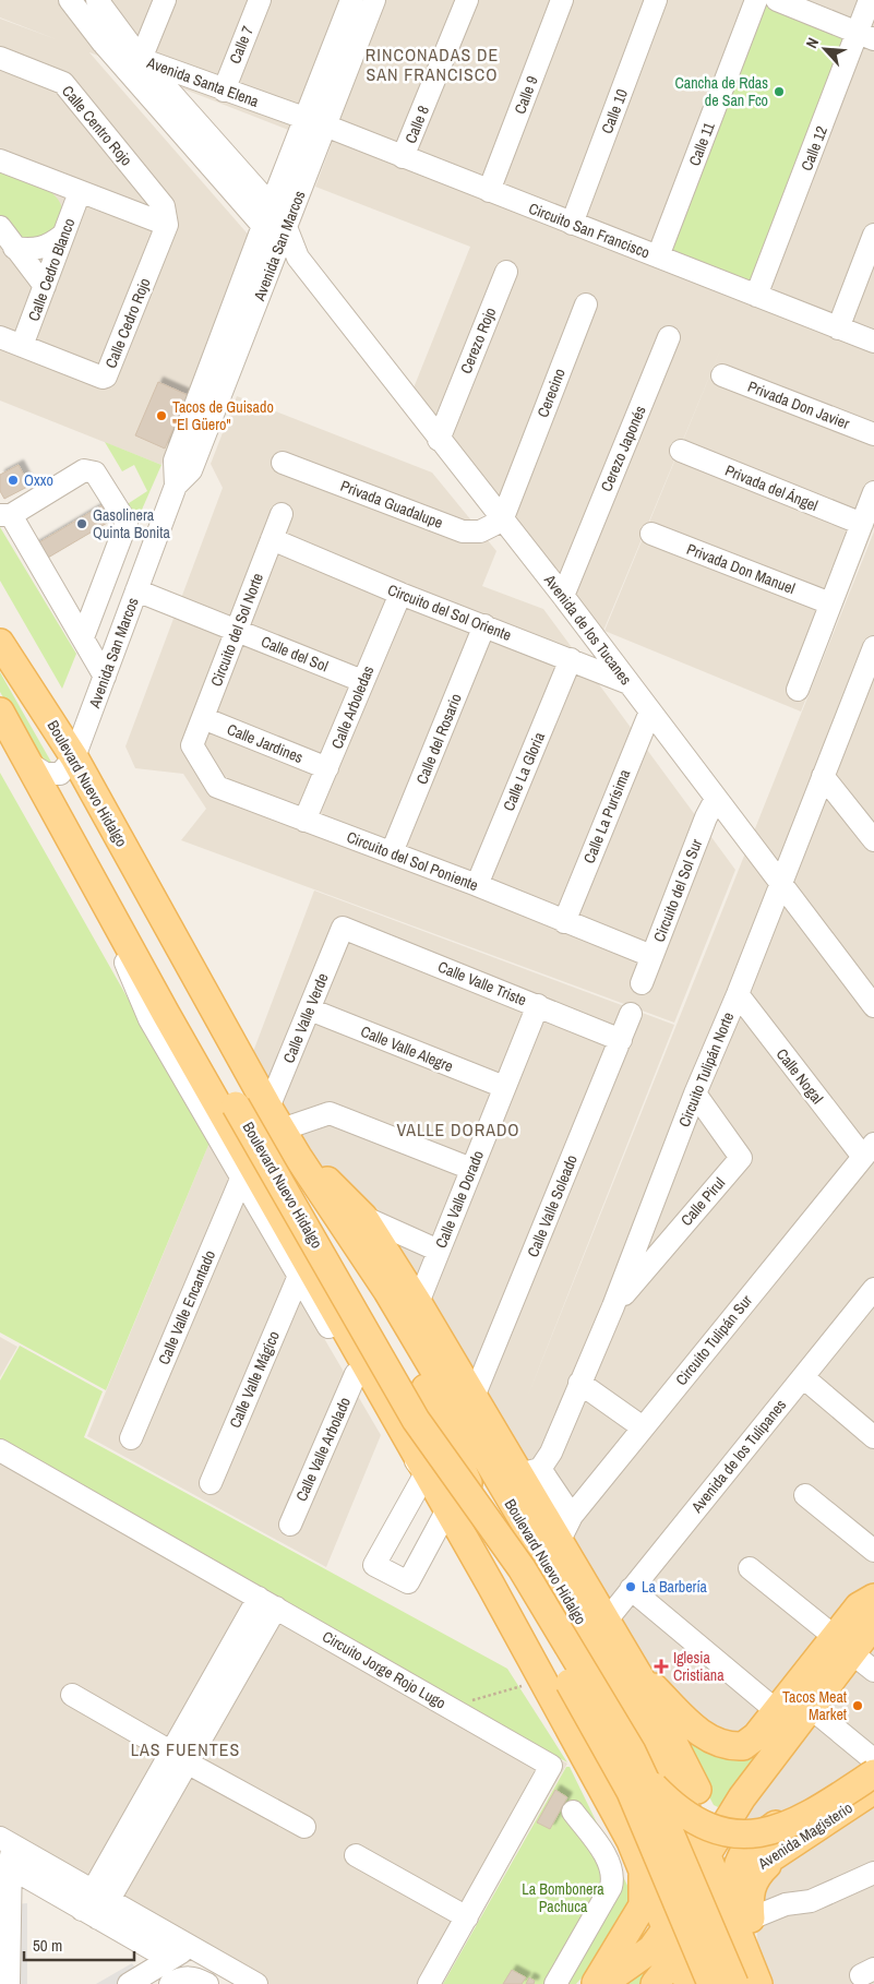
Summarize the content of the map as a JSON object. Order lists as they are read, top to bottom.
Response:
{
  "streets": {
    "main road": ["Boulevard Nuevo Hidalgo", "Avenida Magisterio"],
    "street": [
      "Calle 7",
      "Avenida Santa Elena",
      "Calle 9",
      "Calle 10",
      "Calle 8",
      "Calle Centro Rojo",
      "Calle 11",
      "Calle 12",
      "Circuito San Francisco",
      "Avenida San Marcos",
      "Calle Cedro Blanco",
      "Calle Cedro Rojo",
      "Cerezo Rojo",
      "Cerecino",
      "Privada Don Javier",
      "Cerezo Japonés",
      "Privada del Ángel",
      "Privada Guadalupe",
      "Privada Don Manuel",
      "Circuito del Sol Oriente",
      "Circuito del Sol Norte",
      "Avenida de los Tucanes",
      "Calle del Sol",
      "Calle Arboledas",
      "Calle del Rosario",
      "Calle Jardines",
      "Calle La Gloria",
      "Calle La Purísima",
      "Circuito del Sol Poniente",
      "Circuito del Sol Sur",
      "Calle Valle Triste",
      "Calle Valle Verde",
      "Calle Valle Alegre",
      "Circuito Tulipán Norte",
      "Calle Nogal",
      "Calle Valle Dorado",
      "Calle Pirul",
      "Calle Valle Soleado",
      "Calle Valle Encantado",
      "Circuito Tulipán Sur",
      "Calle Valle Mágico",
      "Calle Valle Arbolado",
      "Avenida de los Tulipanes",
      "Circuito Jorge Rojo Lugo"
    ]
  },
  "crossings": [
    ["Calle 7", "Avenida Santa Elena"],
    ["Avenida Santa Elena", "Circuito San Francisco"],
    ["Avenida Santa Elena", "Avenida San Marcos"],
    ["Avenida Santa Elena", "Avenida de los Tucanes"],
    ["Calle 9", "Circuito San Francisco"],
    ["Calle 10", "Circuito San Francisco"],
    ["Calle 8", "Circuito San Francisco"],
    ["Calle Centro Rojo", "Calle Cedro Rojo"],
    ["Calle 11", "Circuito San Francisco"],
    ["Calle 12", "Circuito San Francisco"],
    ["Circuito San Francisco", "Avenida San Marcos"],
    ["Avenida San Marcos", "Avenida de los Tucanes"],
    ["Avenida San Marcos", "Calle del Sol"],
    ["Avenida San Marcos", "Boulevard Nuevo Hidalgo"],
    ["Calle Cedro Blanco", "Calle Cedro Rojo"],
    ["Cerezo Rojo", "Avenida de los Tucanes"],
    ["Cerecino", "Privada Guadalupe"],
    ["Cerecino", "Avenida de los Tucanes"],
    ["Cerezo Japonés", "Avenida de los Tucanes"],
    ["Privada Guadalupe", "Avenida de los Tucanes"],
    ["Circuito del Sol Oriente", "Circuito del Sol Norte"],
    ["Circuito del Sol Oriente", "Avenida de los Tucanes"],
    ["Circuito del Sol Oriente", "Calle Arboledas"],
    ["Circuito del Sol Oriente", "Calle del Rosario"],
    ["Circuito del Sol Oriente", "Calle La Gloria"],
    ["Circuito del Sol Norte", "Calle del Sol"],
    ["Circuito del Sol Norte", "Calle Jardines"],
    ["Circuito del Sol Norte", "Circuito del Sol Poniente"],
    ["Avenida de los Tucanes", "Calle La Purísima"],
    ["Avenida de los Tucanes", "Circuito del Sol Sur"],
    ["Avenida de los Tucanes", "Circuito Tulipán Norte"],
    ["Calle del Sol", "Calle Arboledas"],
    ["Calle Arboledas", "Calle Jardines"],
    ["Calle Arboledas", "Circuito del Sol Poniente"],
    ["Calle del Rosario", "Circuito del Sol Poniente"],
    ["Calle La Gloria", "Circuito del Sol Poniente"],
    ["Boulevard Nuevo Hidalgo", "Calle Valle Verde"],
    ["Boulevard Nuevo Hidalgo", "Calle Valle Encantado"],
    ["Boulevard Nuevo Hidalgo", "Calle Valle Mágico"],
    ["Boulevard Nuevo Hidalgo", "Calle Valle Arbolado"],
    ["Calle La Purísima", "Circuito del Sol Poniente"],
    ["Circuito del Sol Poniente", "Circuito del Sol Sur"],
    ["Calle Valle Triste", "Calle Valle Verde"],
    ["Calle Valle Triste", "Calle Valle Dorado"],
    ["Calle Valle Triste", "Calle Valle Soleado"],
    ["Calle Valle Verde", "Calle Valle Alegre"],
    ["Calle Valle Alegre", "Calle Valle Dorado"],
    ["Circuito Tulipán Norte", "Calle Nogal"],
    ["Circuito Tulipán Norte", "Calle Pirul"],
    ["Calle Nogal", "Circuito Tulipán Sur"]
  ],
  "districts": ["RINCONADAS DE SAN FRANCISCO", "VALLE DORADO", "LAS FUENTES"],
  "parks": ["La Bombonera Pachuca"],
  "places": {
    "other": [
      "Cancha de Rdas de San Fco",
      "Tacos de Guisado \"El Güero\"",
      "Oxxo",
      "Gasolinera Quinta Bonita",
      "La Barbería",
      "Tacos Meat Market"
    ],
    "health": ["Iglesia Cristiana"]
  },
  "scale_bar": "50 m",
  "north": "top left"
}
